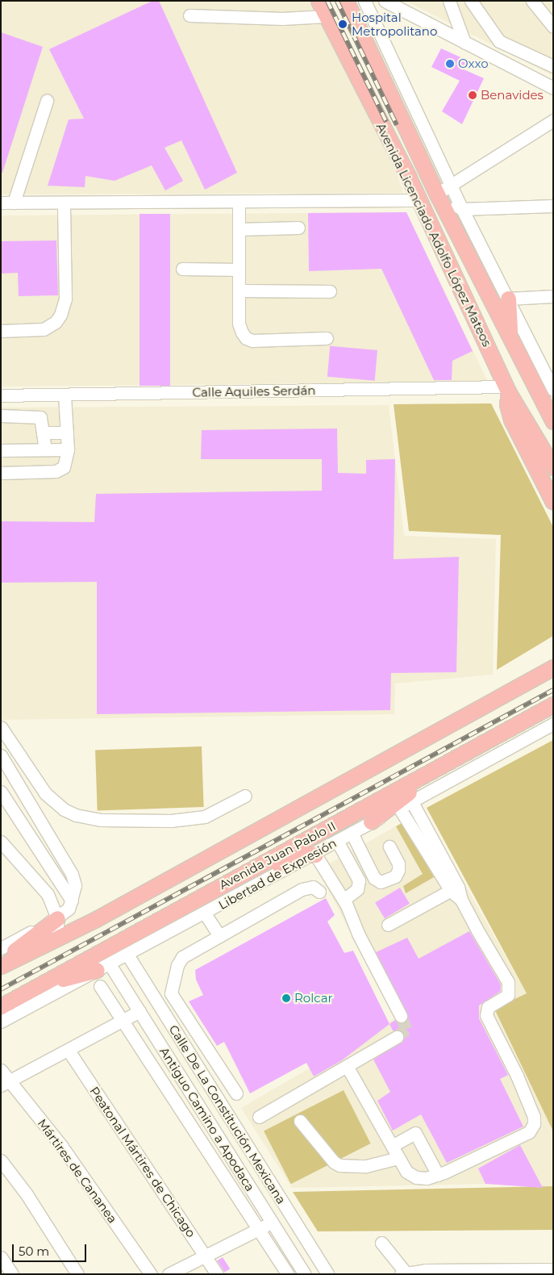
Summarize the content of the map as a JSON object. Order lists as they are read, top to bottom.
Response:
{
  "streets": {
    "main road": ["Avenida Licenciado Adolfo López Mateos", "Avenida Juan Pablo II"],
    "street": [
      "Calle Aquiles Serdán",
      "Libertad de Expresión",
      "Calle De La Constitución Mexicana",
      "Antiguo Camino a Apodaca",
      "Peatonal Mártires de Chicago",
      "Mártires de Cananea"
    ]
  },
  "crossings": [
    ["Avenida Licenciado Adolfo López Mateos", "Calle Aquiles Serdán"],
    ["Libertad de Expresión", "Calle De La Constitución Mexicana"],
    ["Libertad de Expresión", "Antiguo Camino a Apodaca"]
  ],
  "places": [
    "Hospital Metropolitano",
    "Oxxo",
    "Benavides",
    "Rolcar"
  ],
  "scale_bar": "50 m"
}
